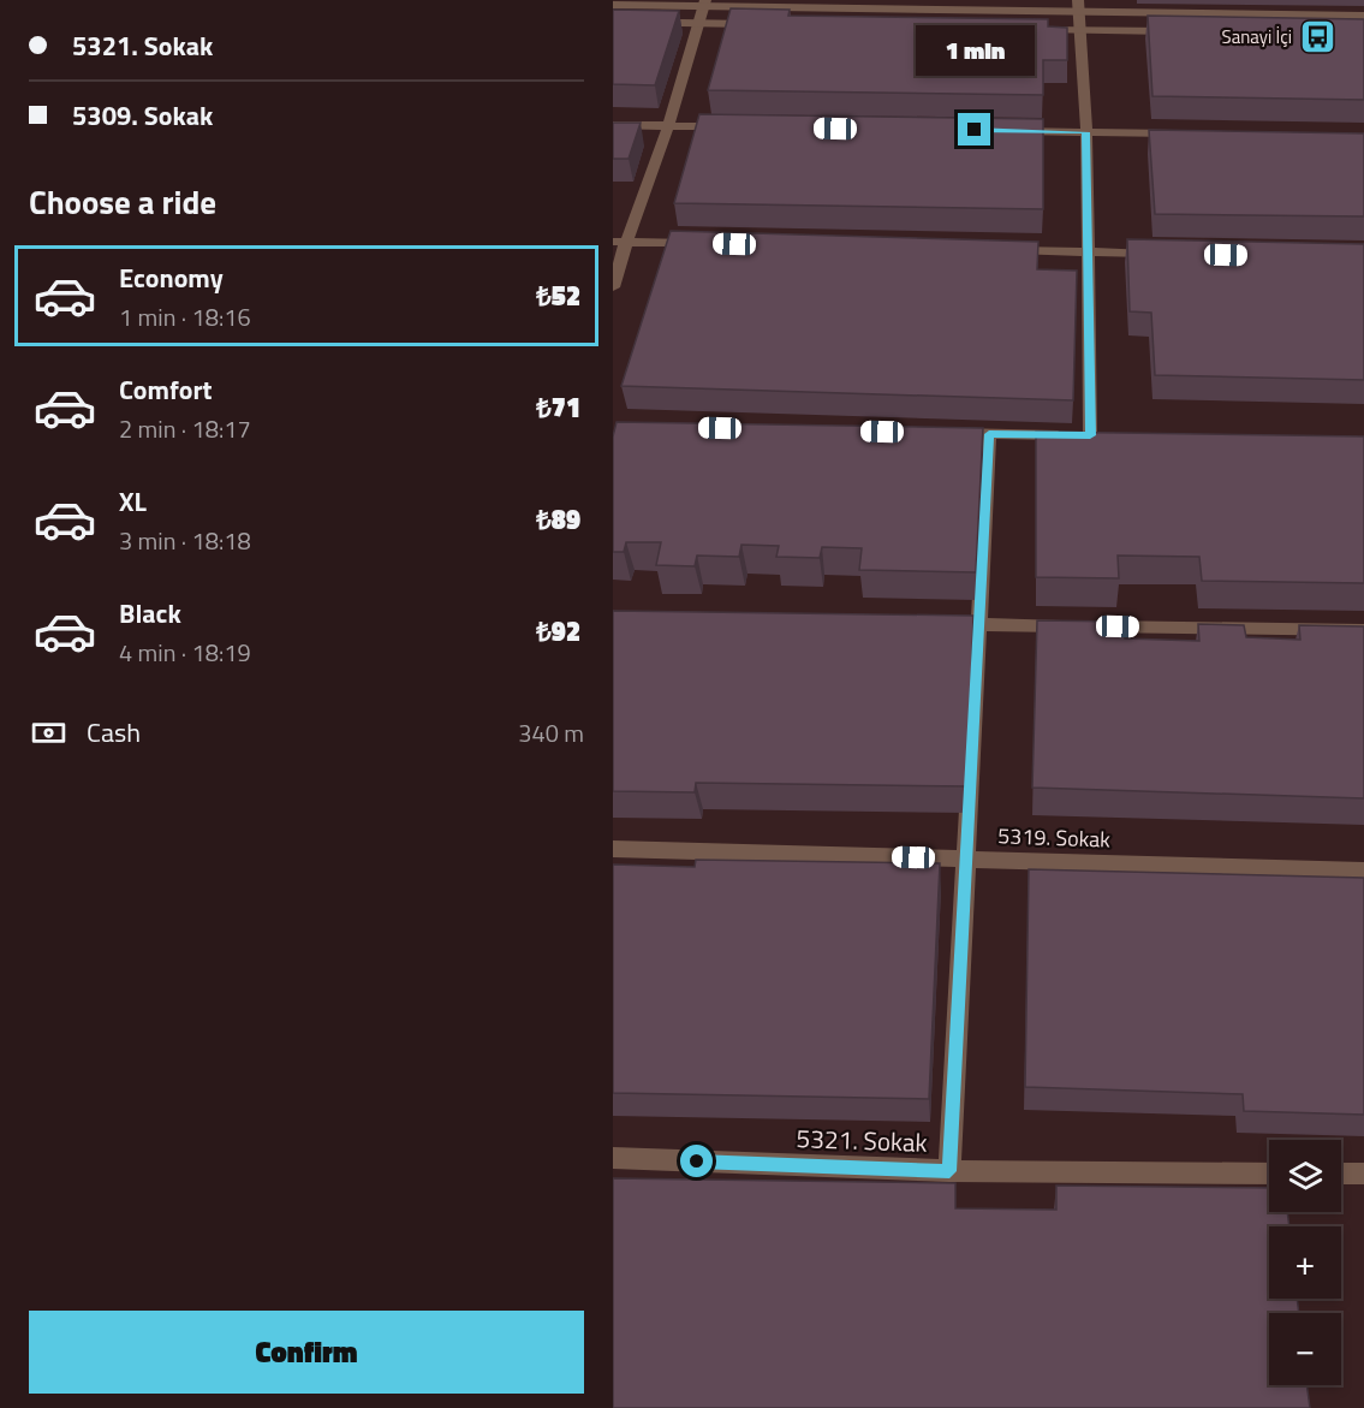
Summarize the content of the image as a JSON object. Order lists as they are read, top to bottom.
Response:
{
  "streets": {
    "street": ["5319. Sokak", "5321. Sokak"]
  },
  "places": {
    "bus stop": ["Sanayi İçi"]
  },
  "page": {
    "banner": ["5321. Sokak", "5309. Sokak"],
    "bubble": "1 min",
    "heading": "Choose a ride",
    "list": [
      {
        "name": "Economy",
        "note": "1 min · 18:16",
        "value": "₺52"
      },
      {
        "name": "Comfort",
        "note": "2 min · 18:17",
        "value": "₺71"
      },
      {
        "name": "XL",
        "note": "3 min · 18:18",
        "value": "₺89"
      },
      {
        "name": "Black",
        "note": "4 min · 18:19",
        "value": "₺92"
      }
    ],
    "pay": ["Cash", "340 m"],
    "map_buttons": ["+", "−"],
    "buttons": "Confirm"
  }
}
